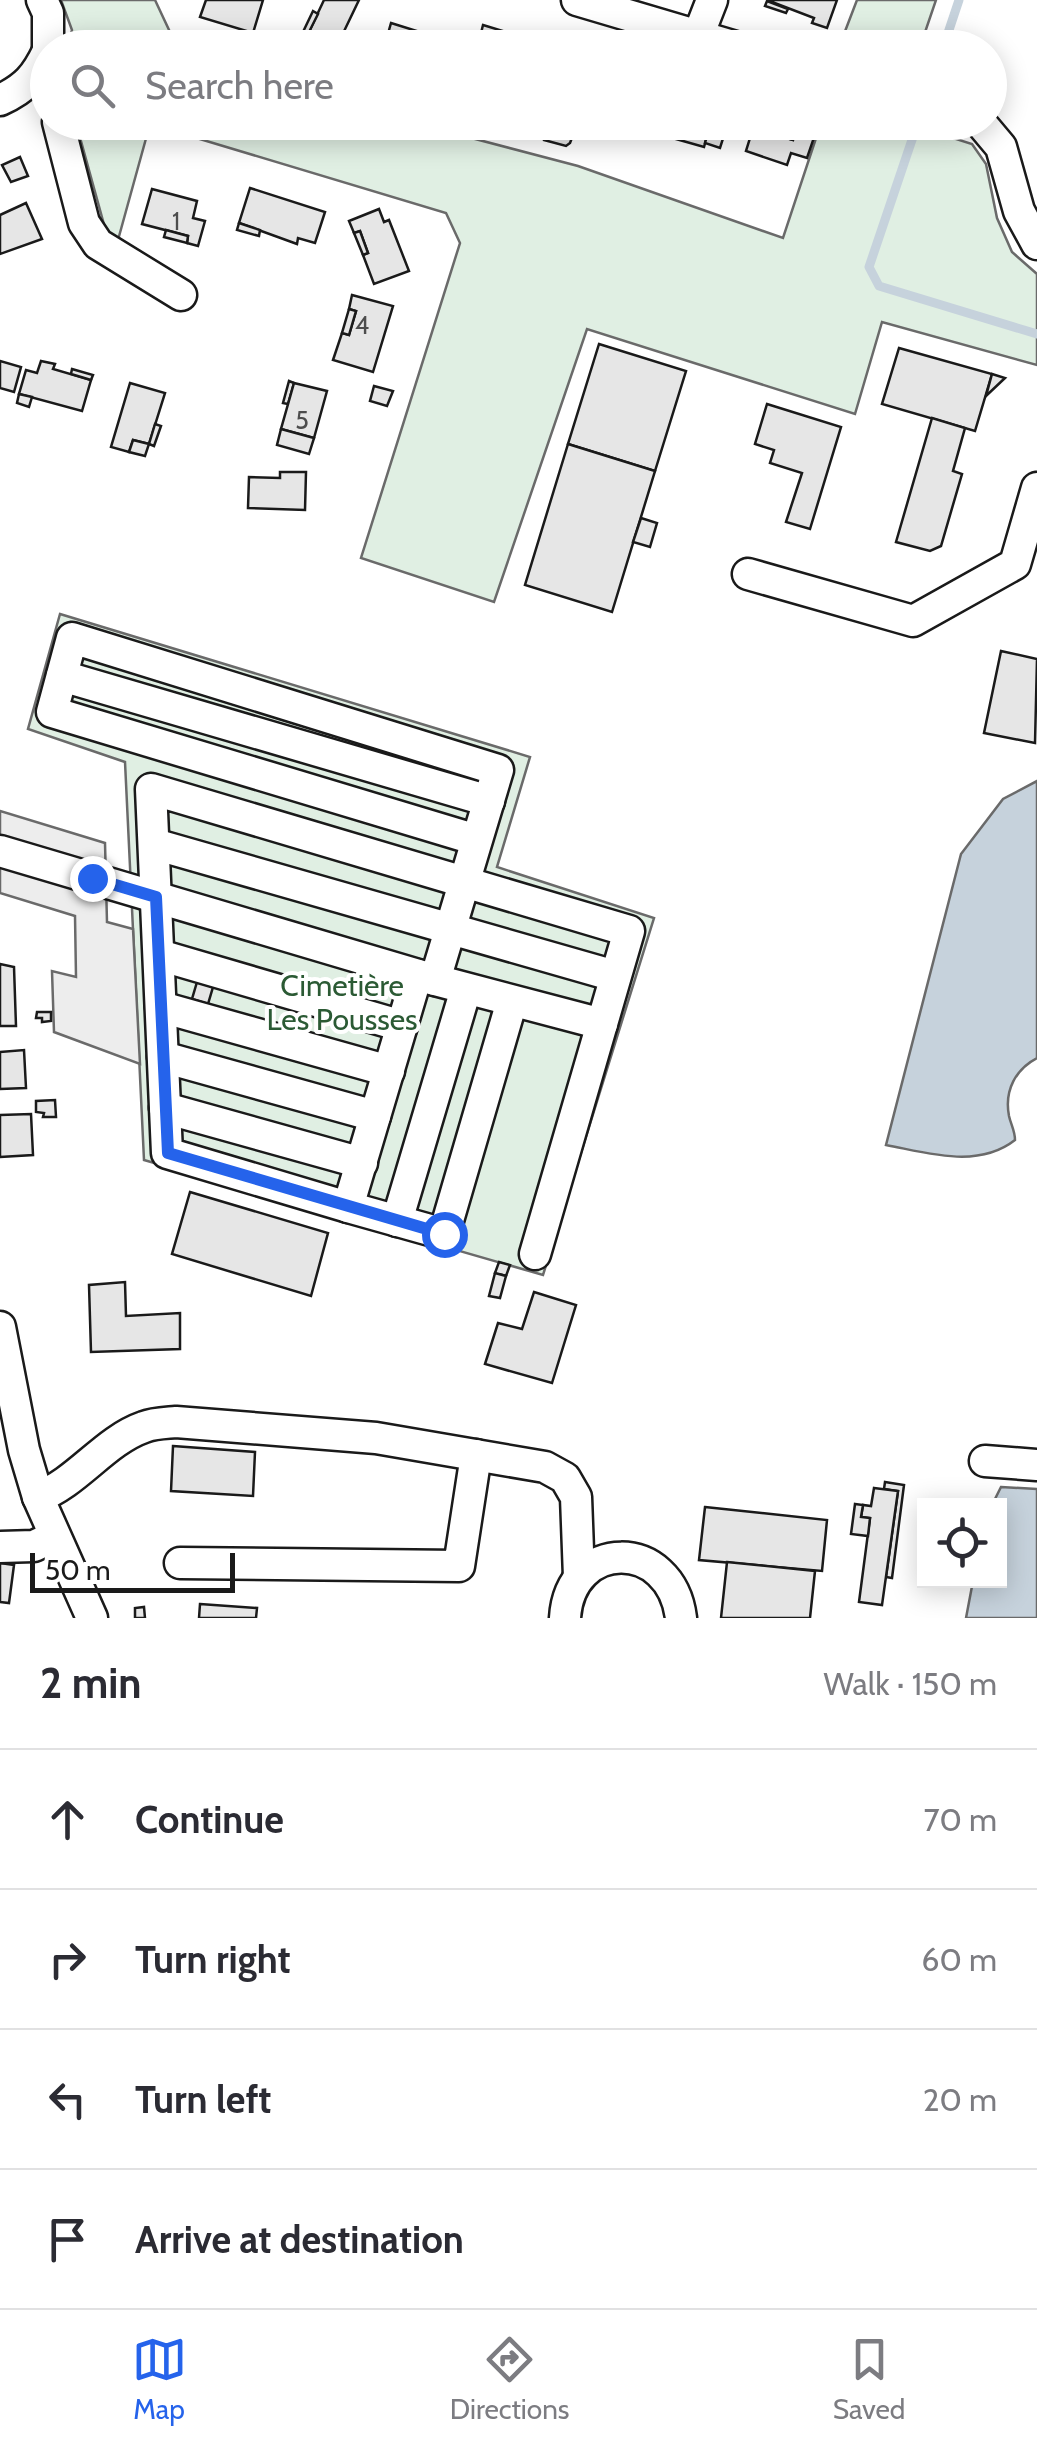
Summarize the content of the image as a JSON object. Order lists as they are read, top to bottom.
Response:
{
  "parks": ["Cimetière Les Pousses"],
  "house_numbers": ["1", "4", "5"],
  "scale_bar": "50 m",
  "page": {
    "search": "Search here",
    "scale": "50 m",
    "heading": ["2 min", "Walk · 150 m"],
    "list": [
      ["Continue", "70 m"],
      ["Turn right", "60 m"],
      ["Turn left", "20 m"],
      "Arrive at destination"
    ],
    "nav": ["Map", "Directions", "Saved"]
  }
}
